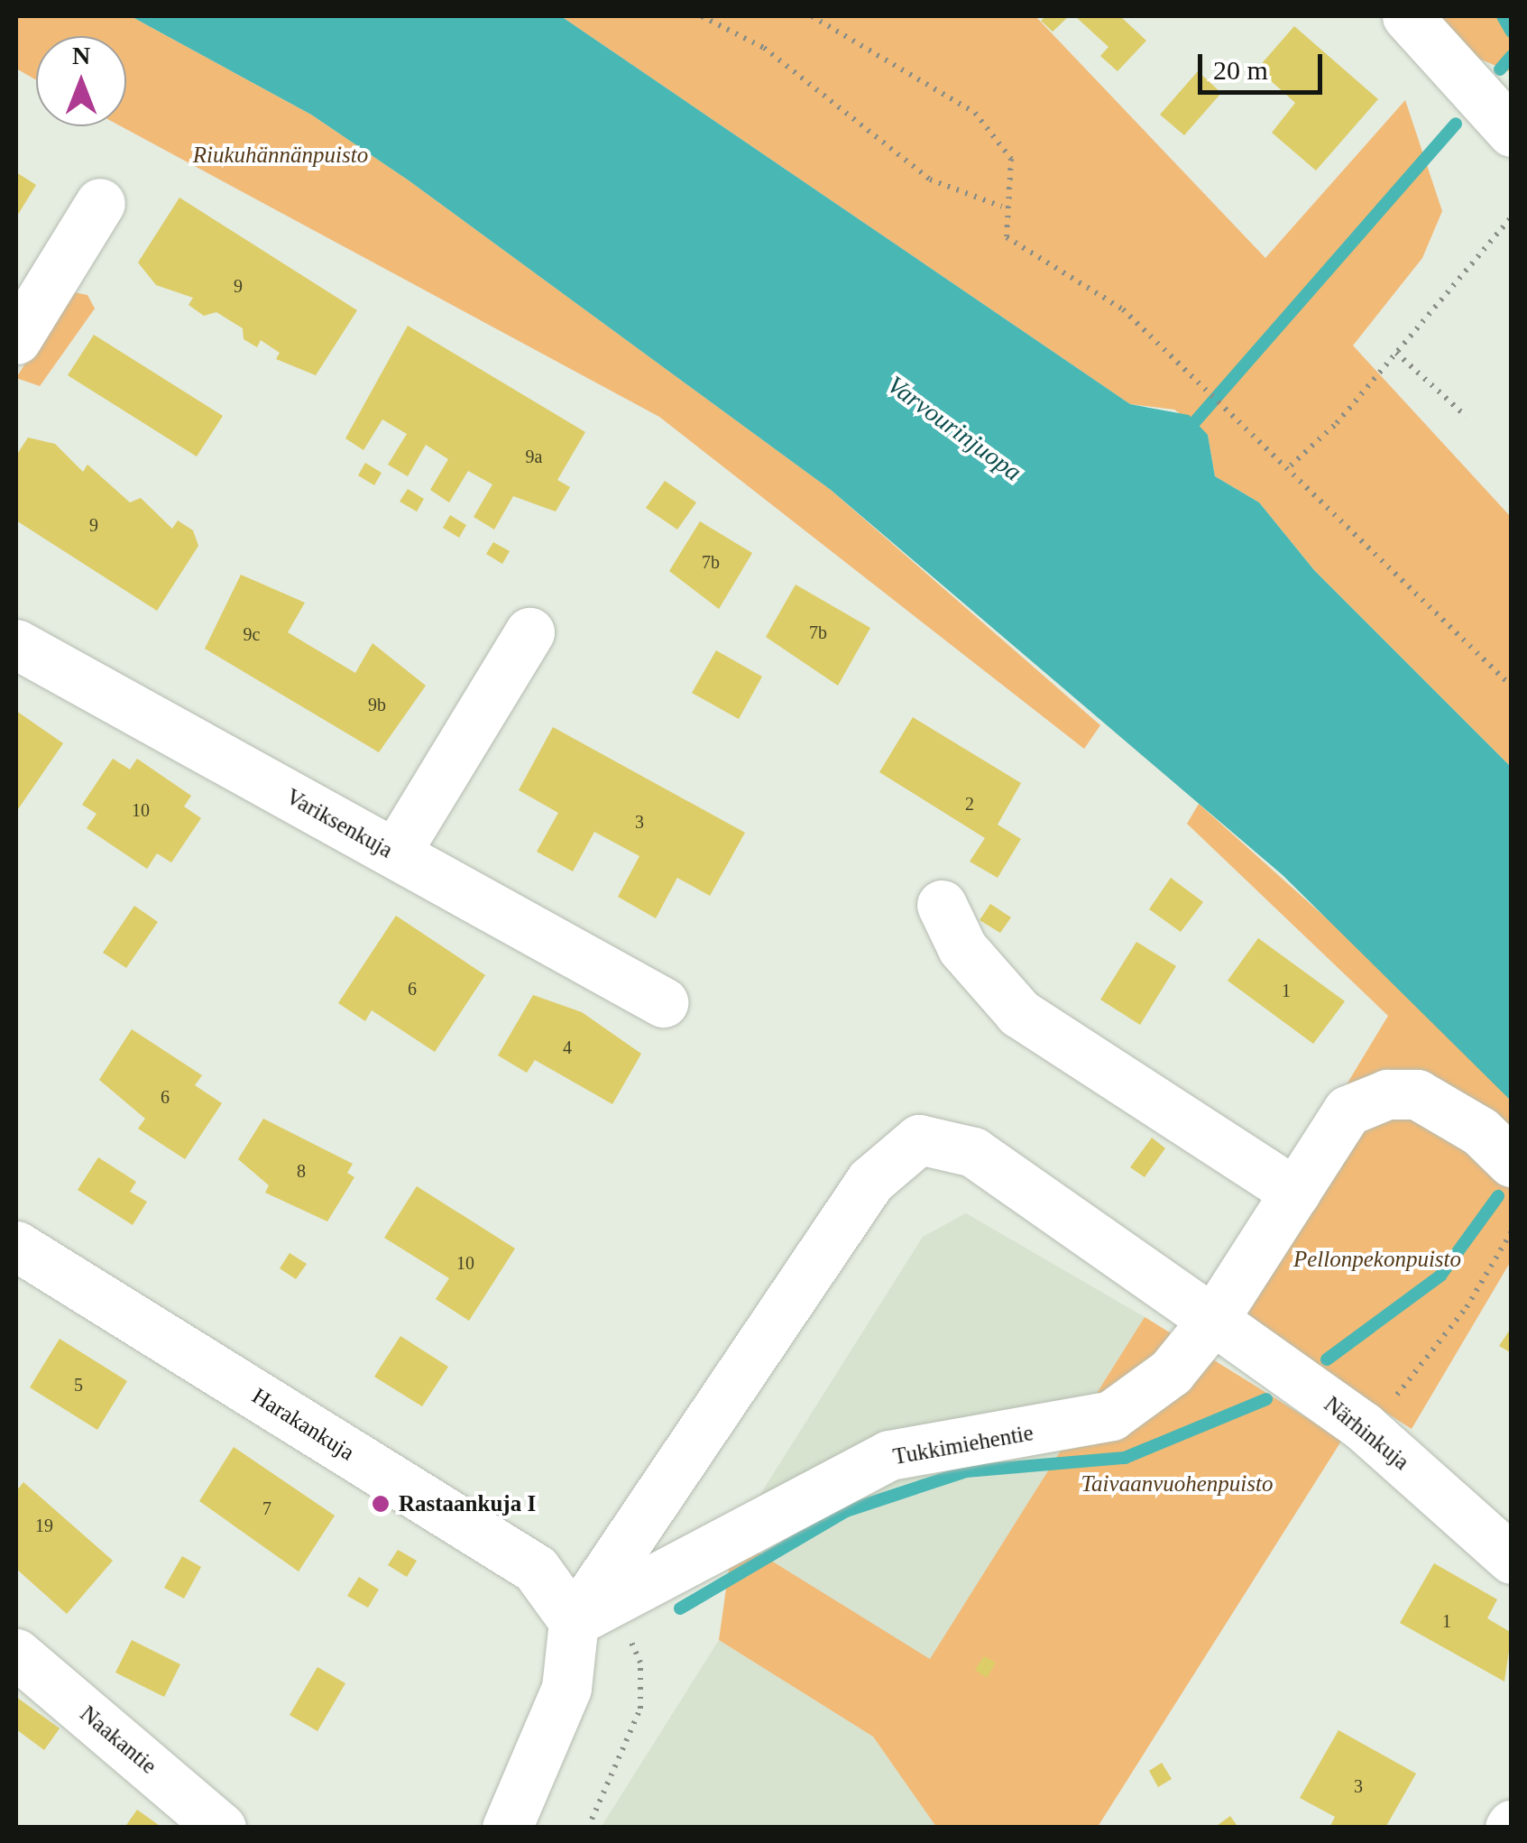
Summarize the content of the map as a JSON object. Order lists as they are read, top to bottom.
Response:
{
  "streets": {
    "street": [
      "Variksenkuja",
      "Harakankuja",
      "Närhinkuja",
      "Tukkimiehentie",
      "Naakantie"
    ]
  },
  "crossings": [
    ["Harakankuja", "Närhinkuja"],
    ["Harakankuja", "Tukkimiehentie"],
    ["Närhinkuja", "Tukkimiehentie"]
  ],
  "water": ["Varvourinjuopa"],
  "parks": ["Riukuhännänpuisto", "Pellonpekonpuisto", "Taivaanvuohenpuisto"],
  "places": ["Rastaankuja I"],
  "house_numbers": [
    "9",
    "9a",
    "9",
    "7b",
    "7b",
    "9c",
    "9b",
    "2",
    "10",
    "3",
    "6",
    "1",
    "4",
    "6",
    "8",
    "10",
    "5",
    "7",
    "19",
    "1",
    "3"
  ],
  "scale_bar": "20 m",
  "north": "top"
}
